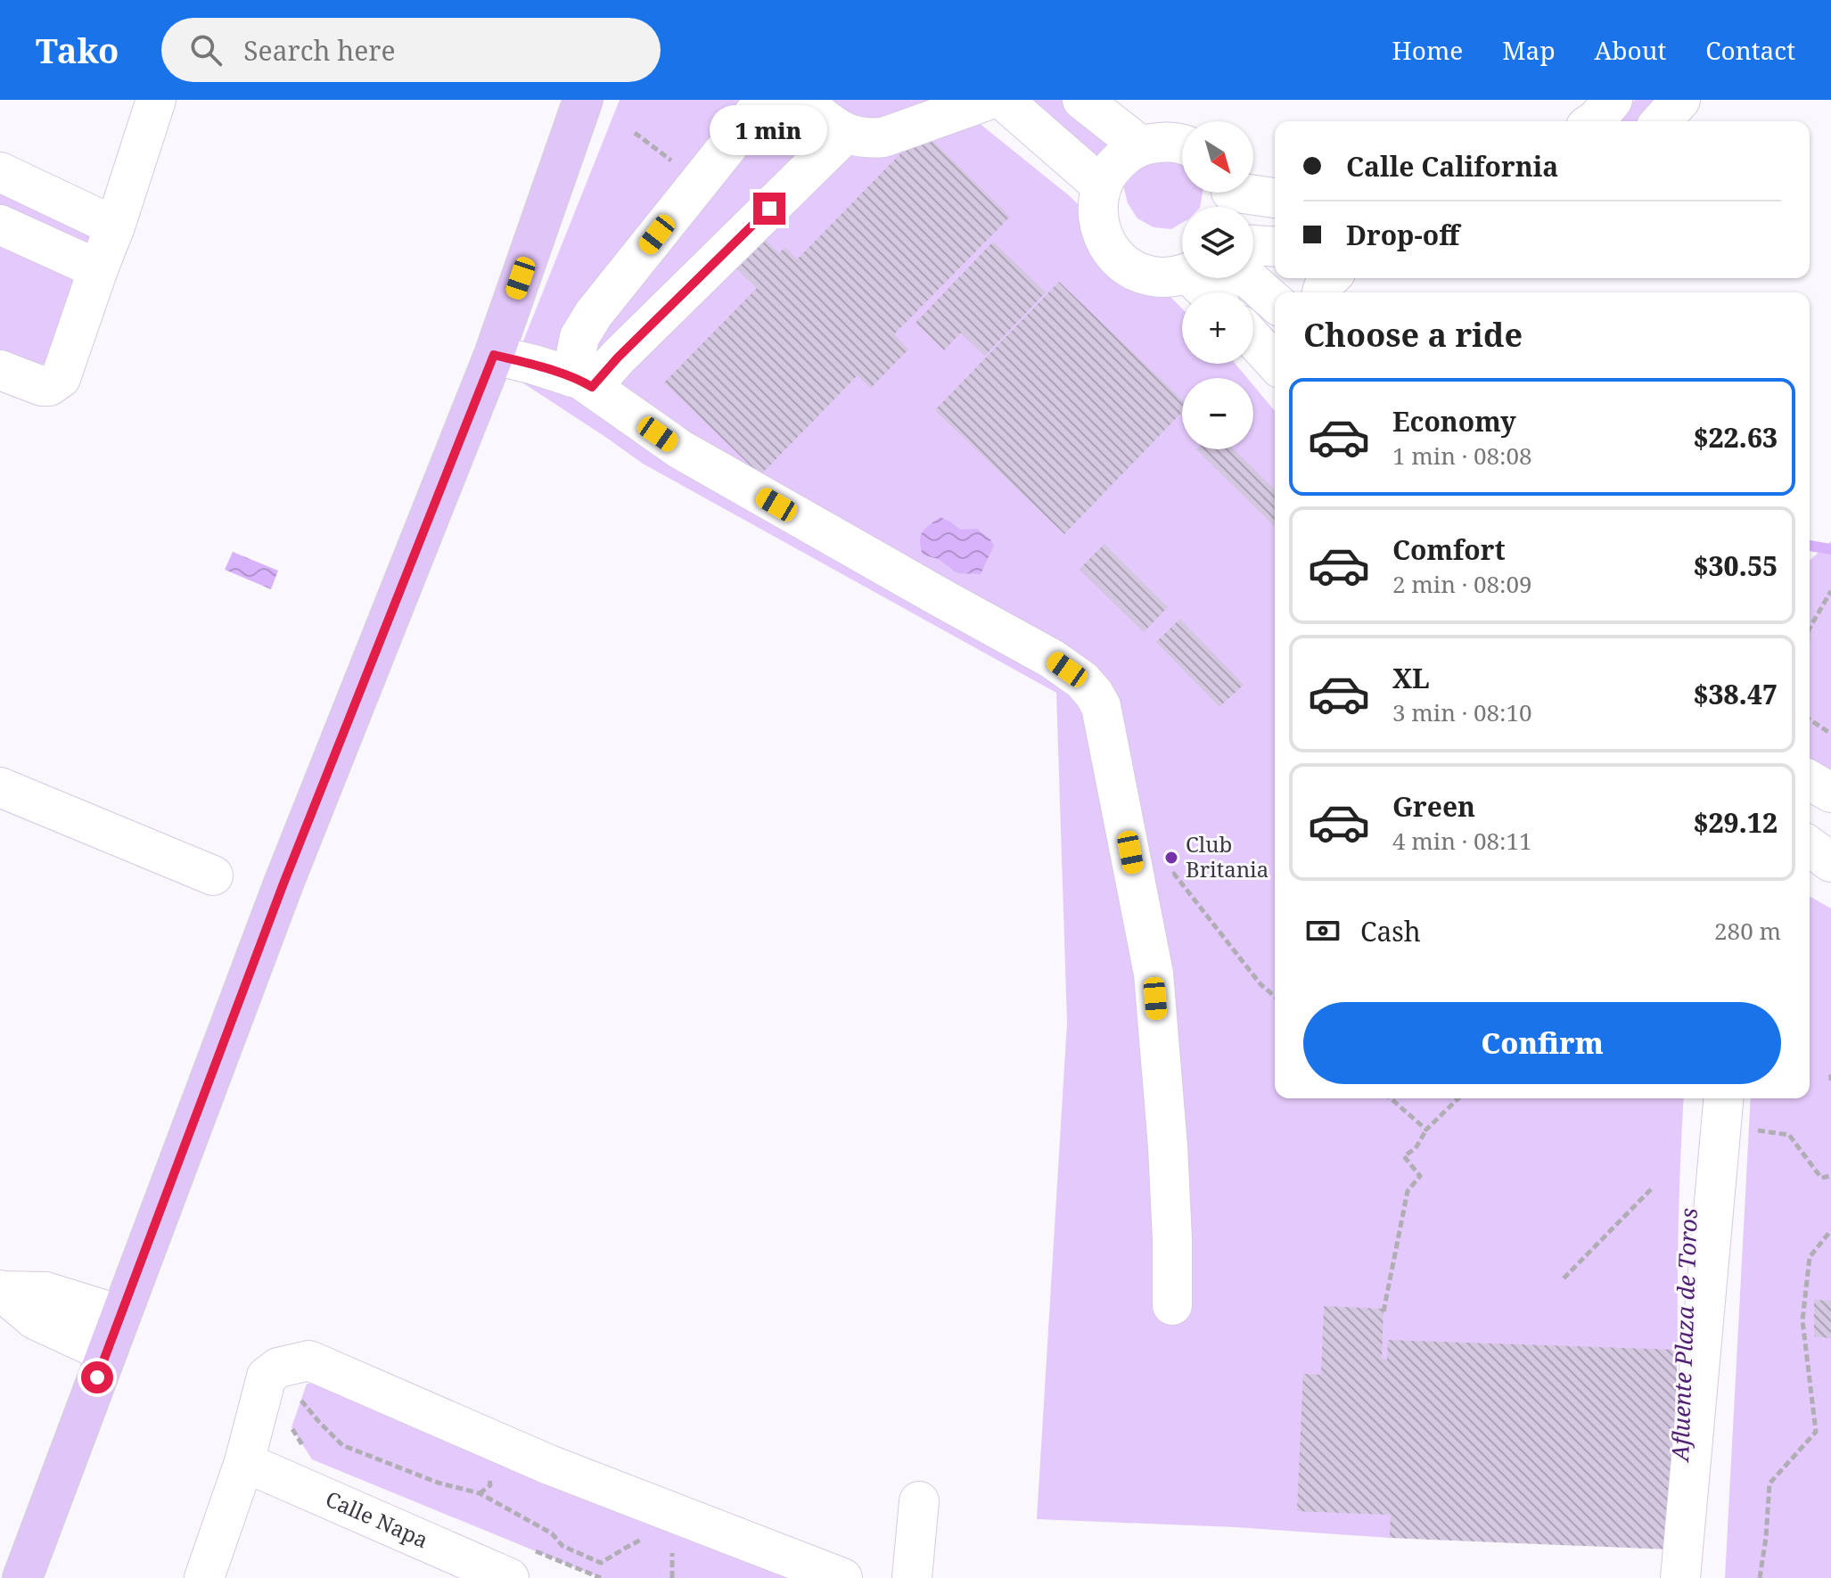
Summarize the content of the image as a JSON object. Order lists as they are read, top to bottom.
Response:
{
  "streets": {
    "street": ["Calle Napa"]
  },
  "water": ["Afluente Plaza de Toros"],
  "places": ["Club Britania"],
  "north": "bottom right",
  "page": {
    "header": "Tako",
    "search": "Search here",
    "nav": [
      "Home",
      "Map",
      "About",
      "Contact"
    ],
    "bubble": "1 min",
    "map_buttons": ["+", "−"],
    "banner": ["Calle California", "Drop-off"],
    "heading": "Choose a ride",
    "list": [
      {
        "name": "Economy",
        "note": "1 min · 08:08",
        "value": "$22.63"
      },
      {
        "name": "Comfort",
        "note": "2 min · 08:09",
        "value": "$30.55"
      },
      {
        "name": "XL",
        "note": "3 min · 08:10",
        "value": "$38.47"
      },
      {
        "name": "Green",
        "note": "4 min · 08:11",
        "value": "$29.12"
      }
    ],
    "pay": ["Cash", "280 m"],
    "buttons": "Confirm"
  }
}
